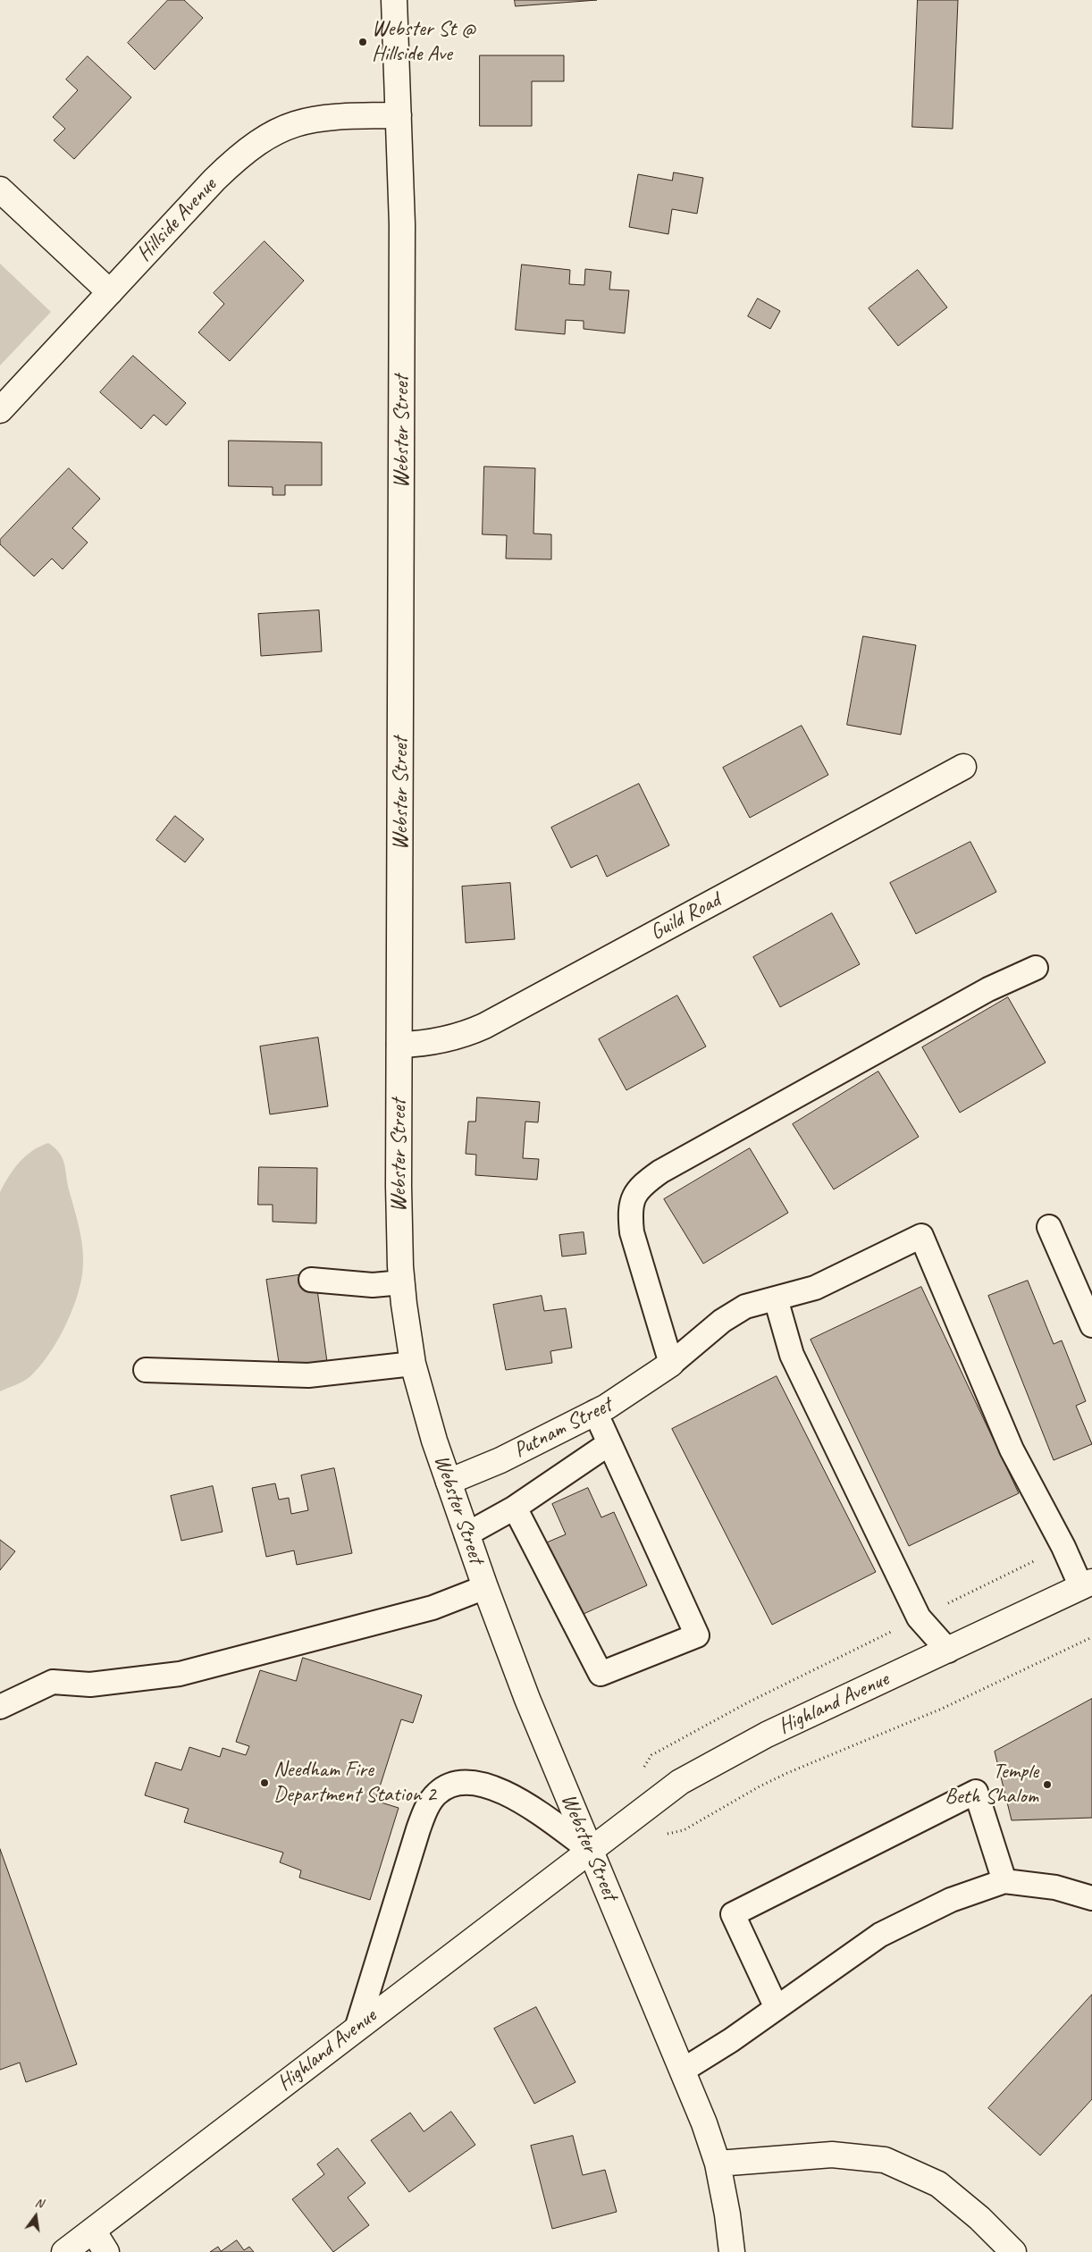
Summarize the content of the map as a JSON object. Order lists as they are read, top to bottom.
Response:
{
  "streets": {
    "street": [
      "Hillside Avenue",
      "Webster Street",
      "Guild Road",
      "Putnam Street",
      "Highland Avenue"
    ]
  },
  "crossings": [
    ["Hillside Avenue", "Webster Street"],
    ["Webster Street", "Guild Road"],
    ["Webster Street", "Putnam Street"],
    ["Webster Street", "Highland Avenue"]
  ],
  "places": ["Webster St @ Hillside Ave", "Needham Fire Department Station 2", "Temple Beth Shalom"],
  "north": "top"
}
